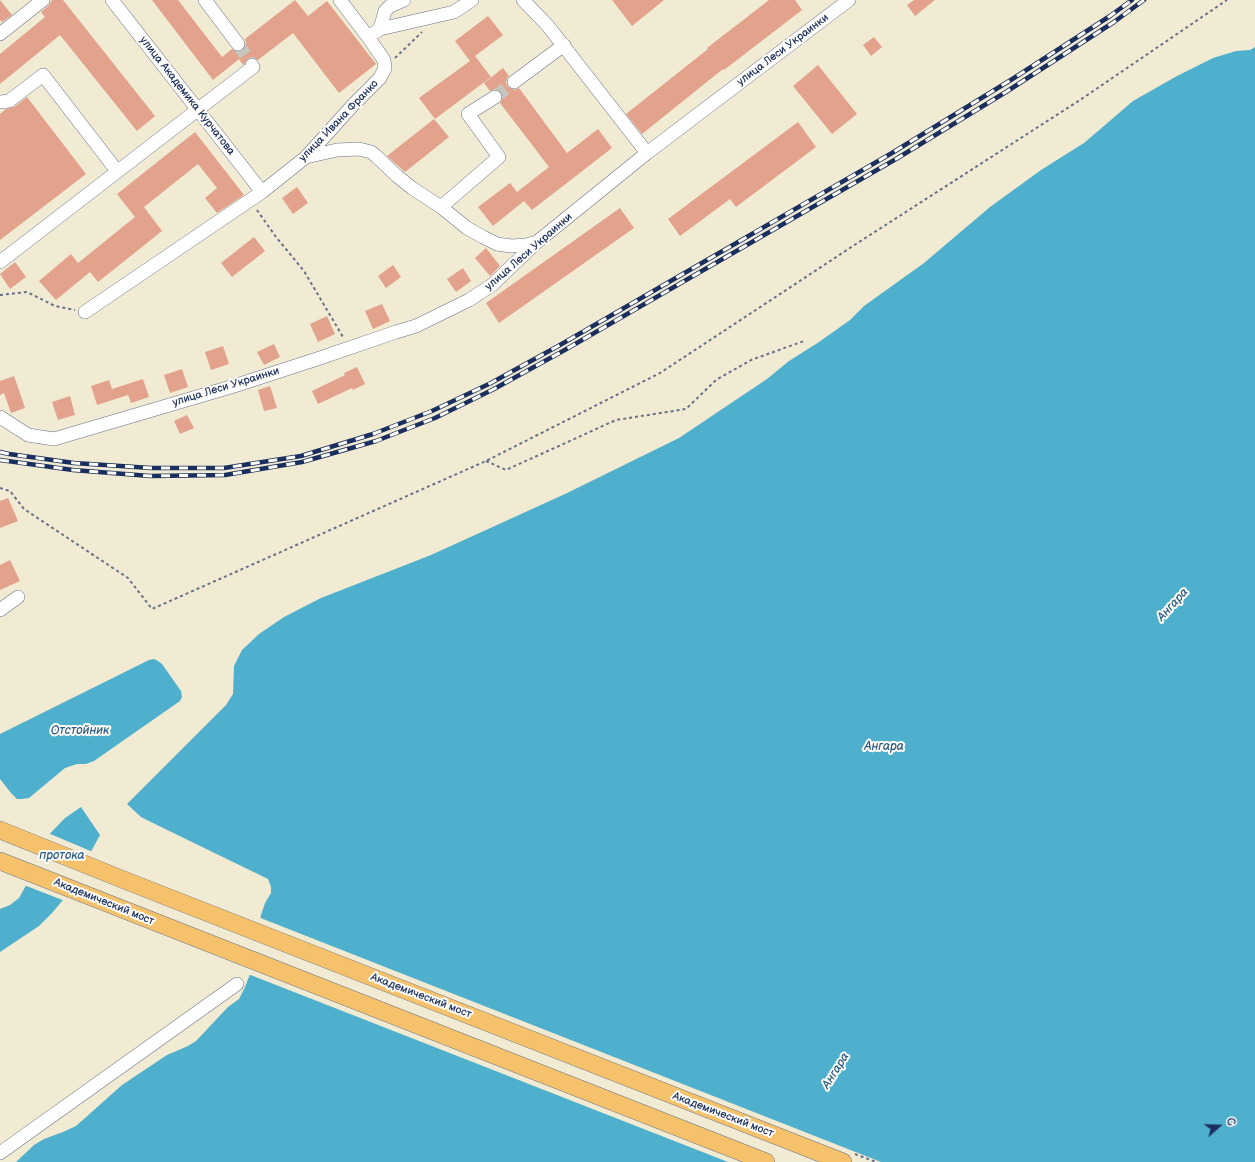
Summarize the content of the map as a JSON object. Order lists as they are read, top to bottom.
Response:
{
  "streets": {
    "main road": ["Академический мост"],
    "street": ["улица Леси Украинки", "улица Академика Курчатова", "улица Ивана Франко"]
  },
  "crossings": [
    ["улица Академика Курчатова", "улица Ивана Франко"]
  ],
  "water": ["Ангара", "Отстойник", "протока"],
  "north": "right"
}
